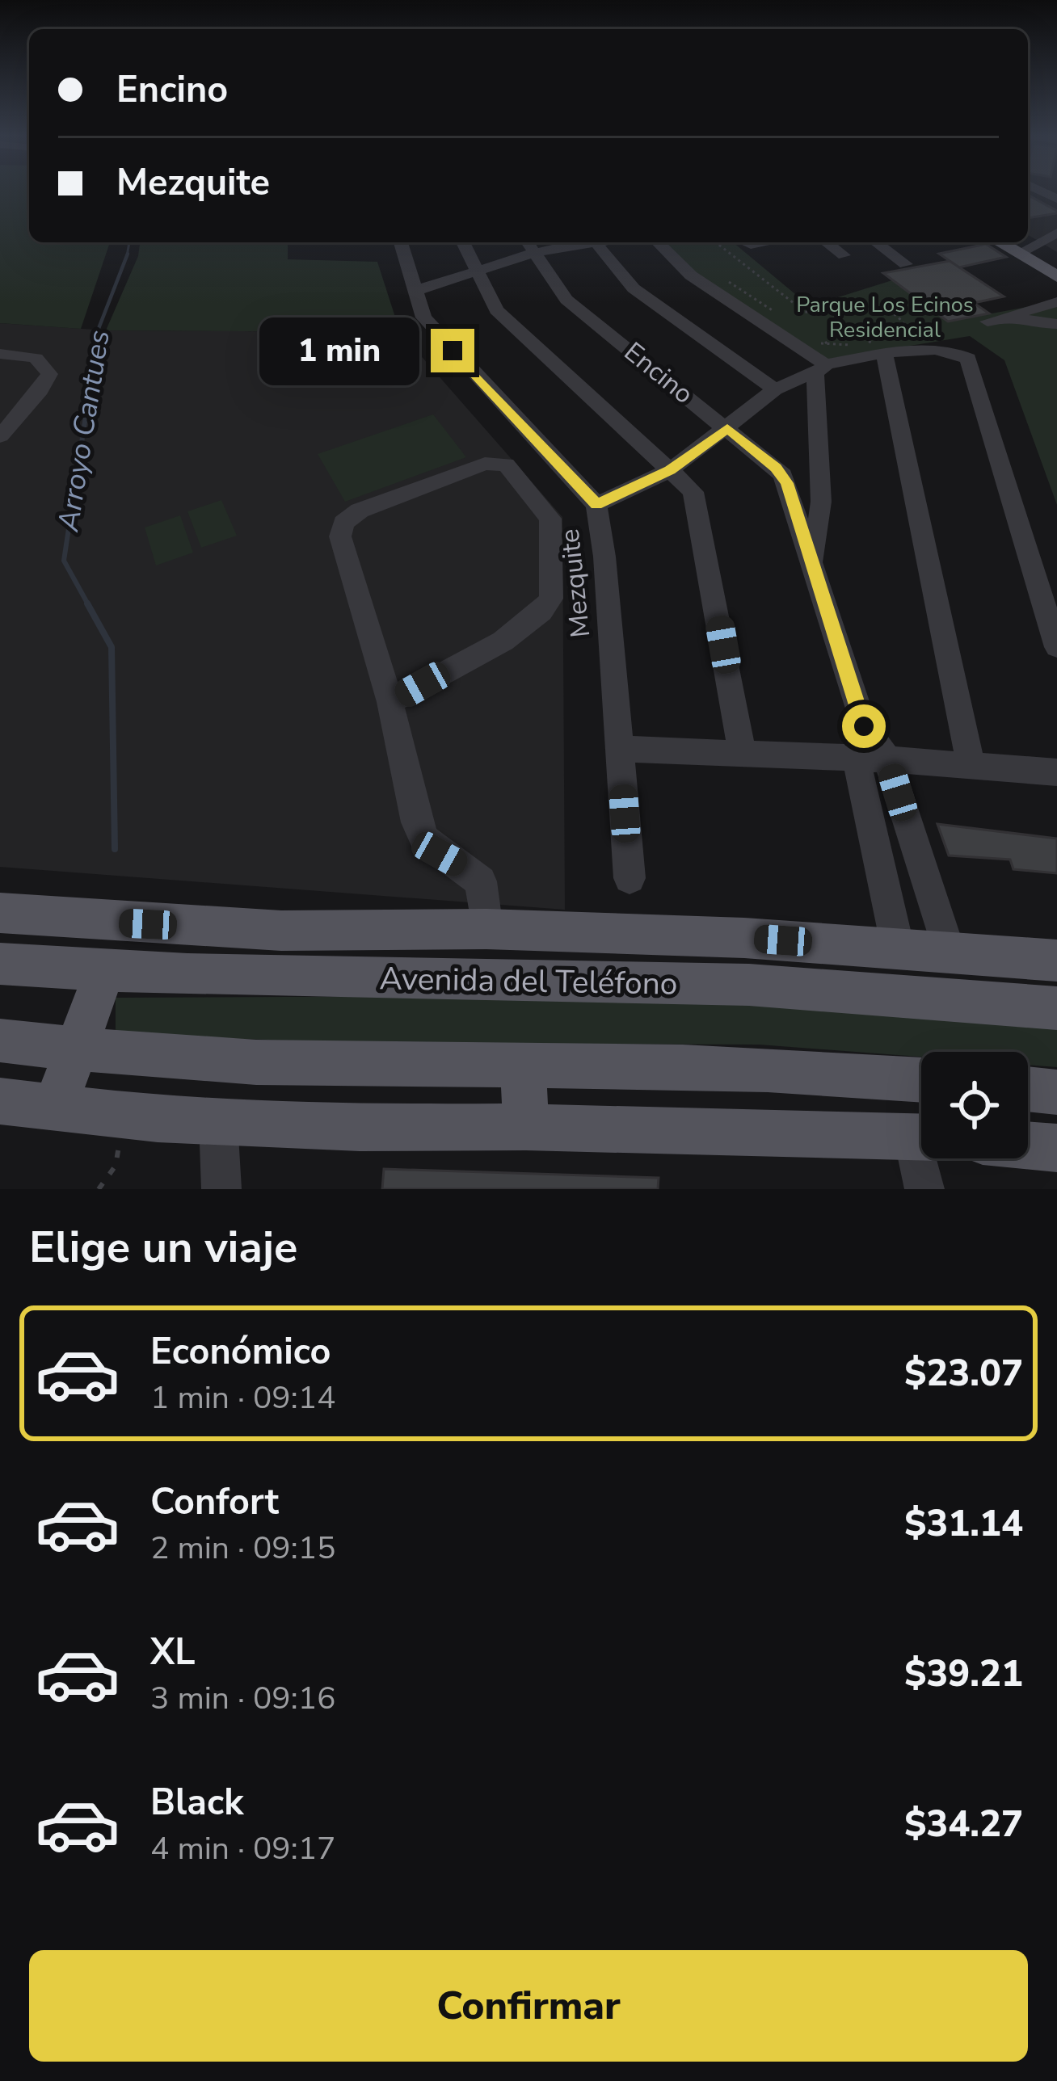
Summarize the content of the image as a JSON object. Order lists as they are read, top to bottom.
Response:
{
  "streets": {
    "main road": ["Avenida del Teléfono"],
    "street": ["Encino", "Mezquite"]
  },
  "water": ["Arroyo Cantues"],
  "parks": ["Parque Los Ecinos Residencial"],
  "page": {
    "banner": ["Encino", "Mezquite"],
    "bubble": "1 min",
    "heading": "Elige un viaje",
    "list": [
      {
        "name": "Económico",
        "note": "1 min · 09:14",
        "value": "$23.07"
      },
      {
        "name": "Confort",
        "note": "2 min · 09:15",
        "value": "$31.14"
      },
      {
        "name": "XL",
        "note": "3 min · 09:16",
        "value": "$39.21"
      },
      {
        "name": "Black",
        "note": "4 min · 09:17",
        "value": "$34.27"
      }
    ],
    "buttons": "Confirmar"
  }
}
